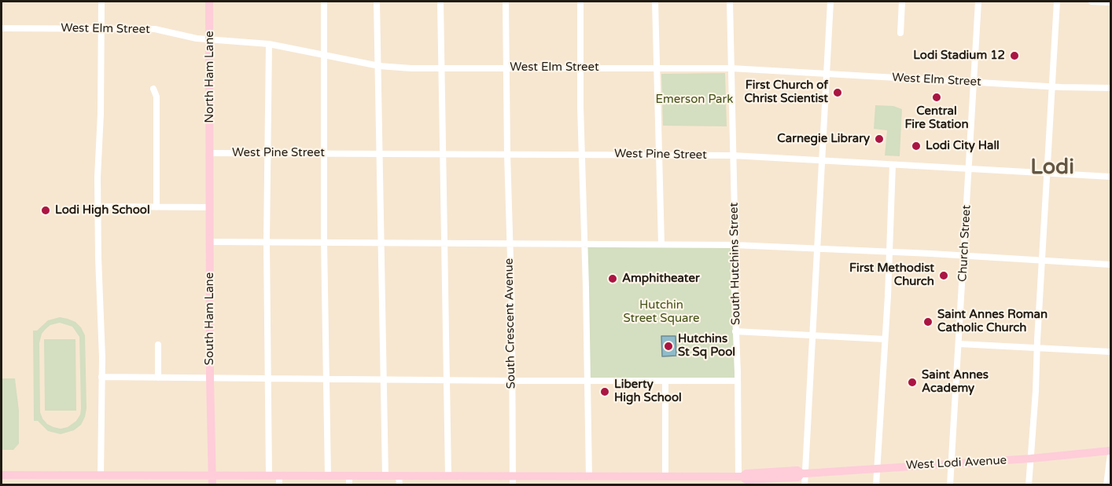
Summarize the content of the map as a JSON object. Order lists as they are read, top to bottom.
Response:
{
  "streets": {
    "main road": ["North Ham Lane", "South Ham Lane", "West Lodi Avenue"],
    "street": [
      "West Elm Street",
      "West Pine Street",
      "Church Street",
      "South Hutchins Street",
      "South Crescent Avenue"
    ]
  },
  "crossings": [
    ["West Elm Street", "North Ham Lane"],
    ["West Elm Street", "Church Street"],
    ["West Elm Street", "South Hutchins Street"],
    ["West Elm Street", "South Crescent Avenue"],
    ["North Ham Lane", "West Pine Street"],
    ["North Ham Lane", "South Ham Lane"],
    ["West Pine Street", "Church Street"],
    ["West Pine Street", "South Hutchins Street"],
    ["West Pine Street", "South Ham Lane"],
    ["West Pine Street", "South Crescent Avenue"],
    ["Church Street", "West Lodi Avenue"],
    ["South Hutchins Street", "West Lodi Avenue"],
    ["South Ham Lane", "West Lodi Avenue"],
    ["South Crescent Avenue", "West Lodi Avenue"]
  ],
  "districts": ["Lodi"],
  "parks": ["Emerson Park", "Hutchin Street Square"],
  "places": [
    "Lodi Stadium 12",
    "First Church of Christ Scientist",
    "Central Fire Station",
    "Carnegie Library",
    "Lodi City Hall",
    "Lodi High School",
    "First Methodist Church",
    "Amphitheater",
    "Saint Annes Roman Catholic Church",
    "Hutchins St Sq Pool",
    "Saint Annes Academy",
    "Liberty High School"
  ]
}
